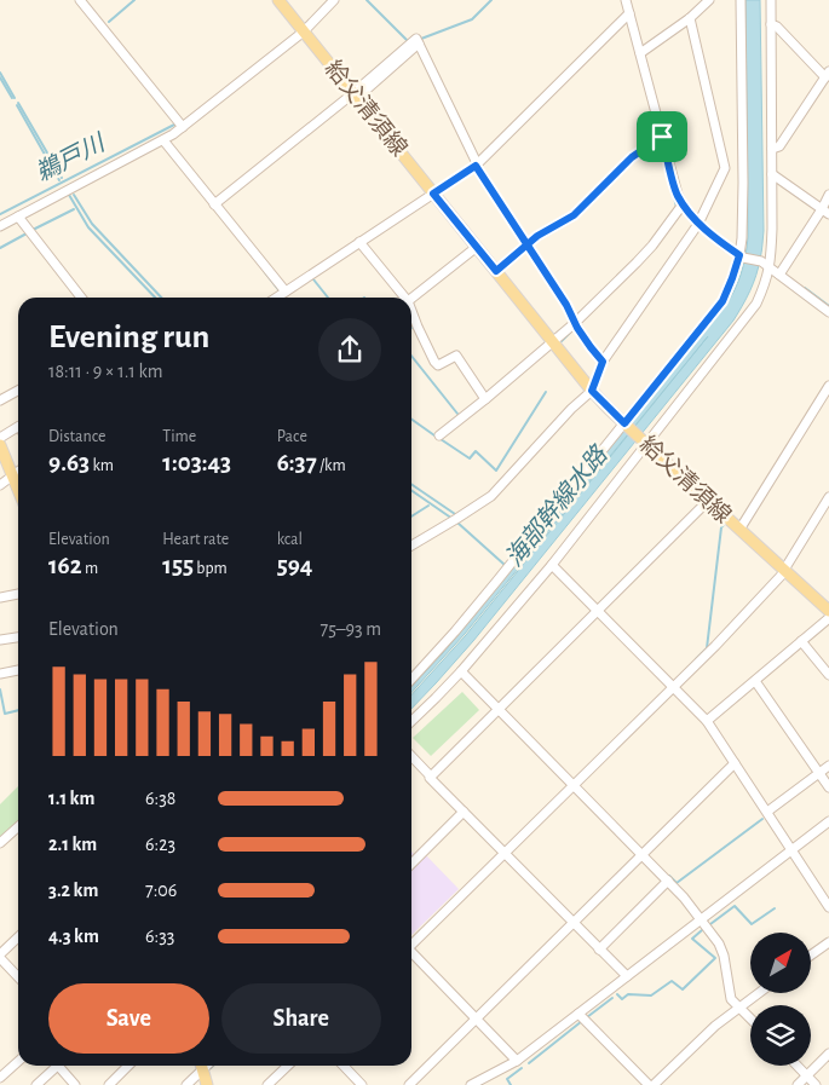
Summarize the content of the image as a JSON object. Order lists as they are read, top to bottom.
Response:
{
  "streets": {
    "main road": ["給父清須線"]
  },
  "water": ["鵜戸川", "海部幹線水路"],
  "north": "top right",
  "page": {
    "heading": ["Evening run", "18:11 · 9 × 1.1 km"],
    "stats": [
      ["Distance", "9.63 km"],
      ["Time", "1:03:43"],
      ["Pace", "6:37 /km"],
      ["Elevation", "162 m"],
      ["Heart rate", "155 bpm"],
      ["kcal", "594"]
    ],
    "chart": ["Elevation", "75–93 m"],
    "list": [
      {
        "name": "1.1 km",
        "note": "6:38"
      },
      {
        "name": "2.1 km",
        "note": "6:23"
      },
      {
        "name": "3.2 km",
        "note": "7:06"
      },
      {
        "name": "4.3 km",
        "note": "6:33"
      }
    ],
    "buttons": ["Save", "Share"]
  }
}
